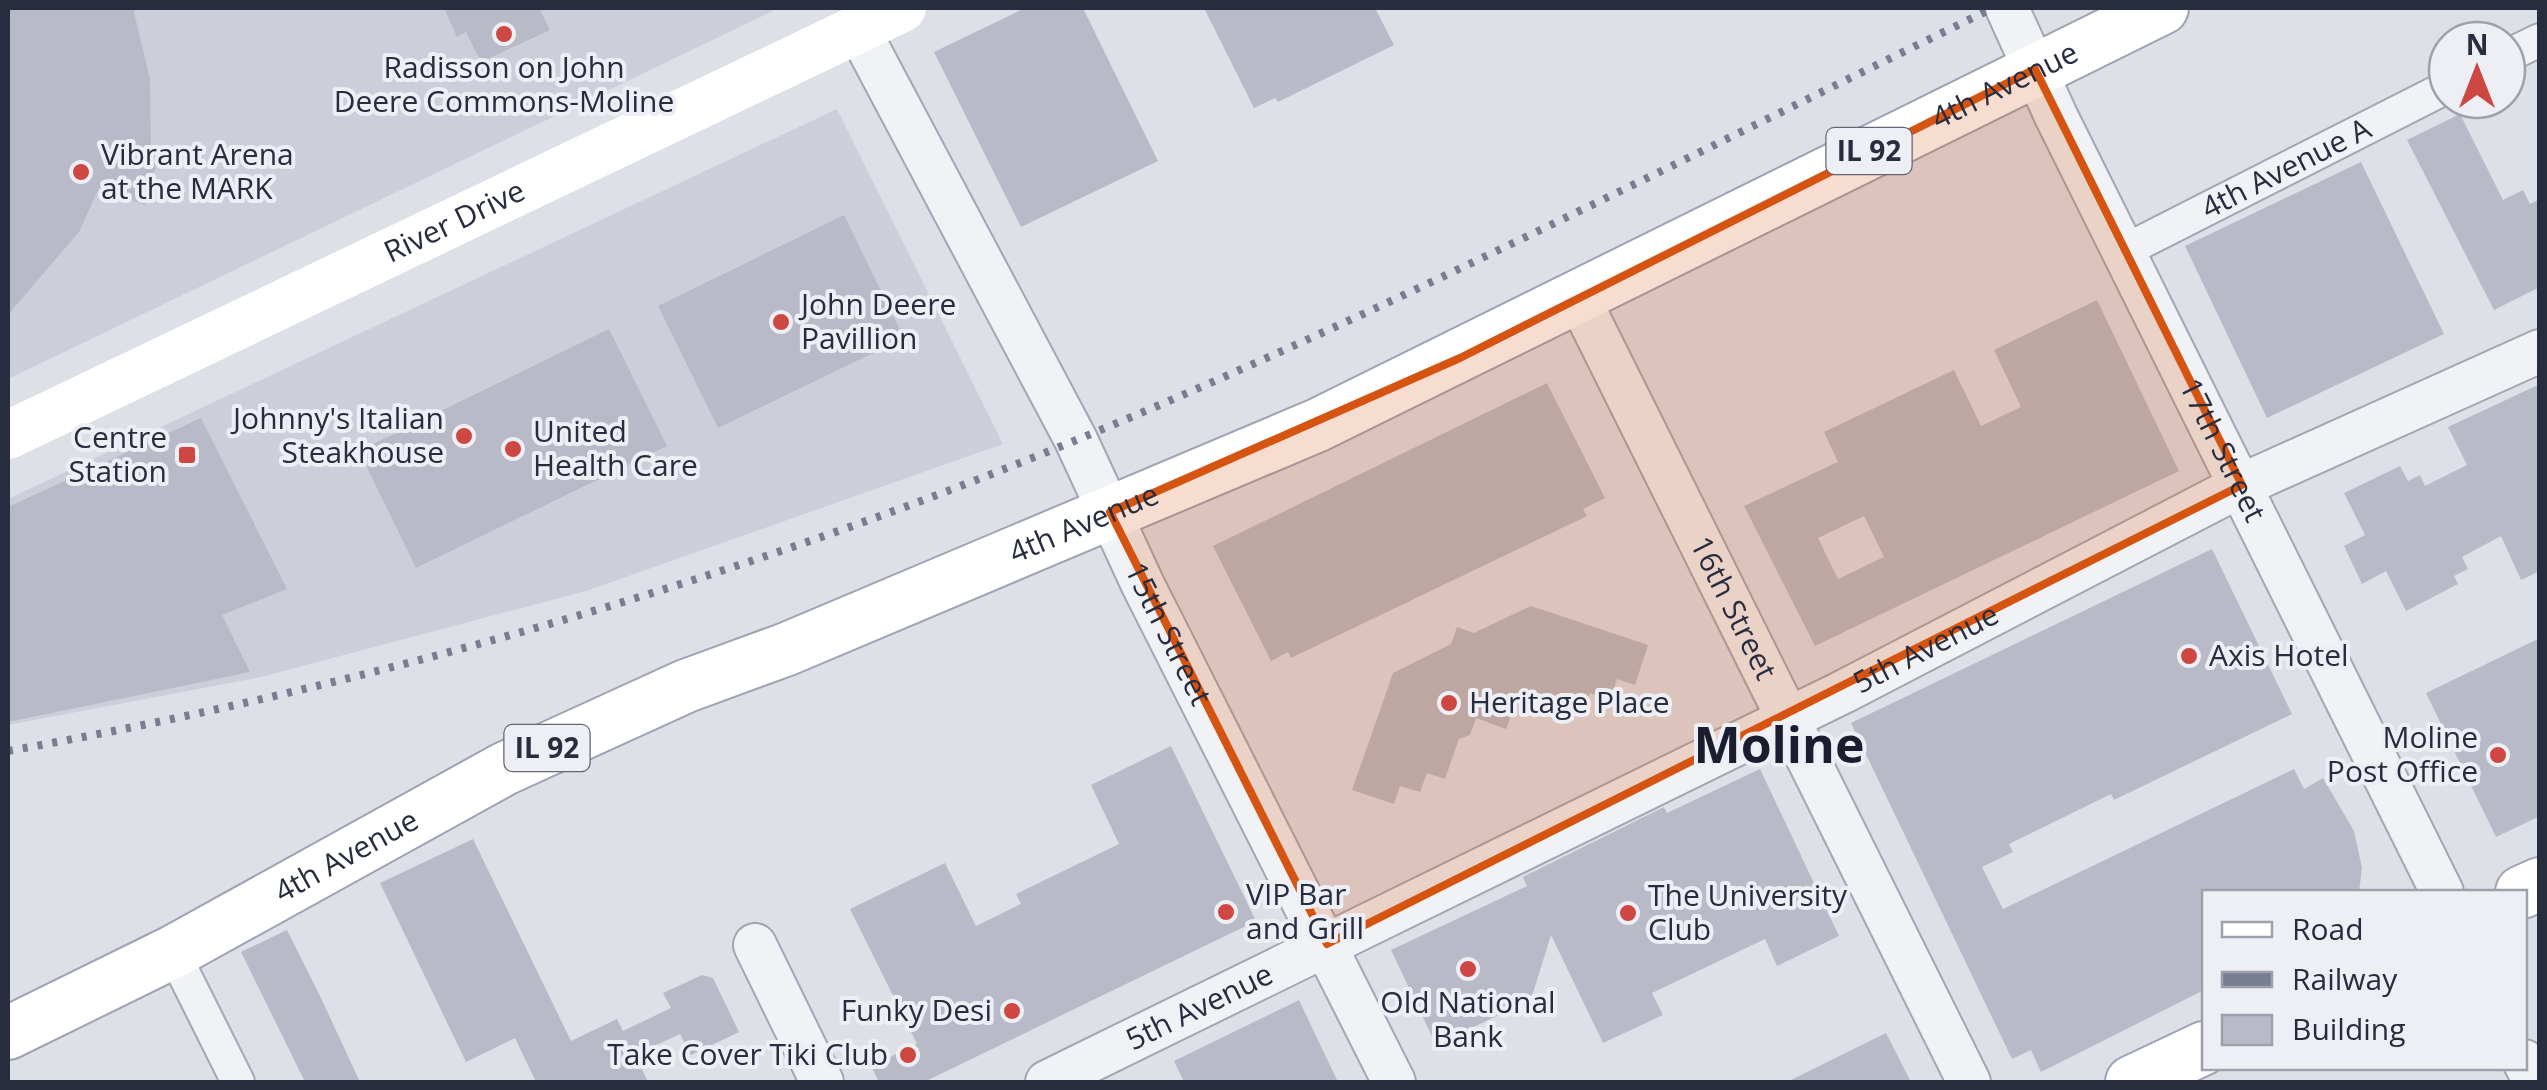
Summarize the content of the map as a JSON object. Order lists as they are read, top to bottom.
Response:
{
  "streets": {
    "main road": ["4th Avenue", "IL 92", "River Drive"],
    "street": [
      "4th Avenue A",
      "17th Street",
      "16th Street",
      "15th Street",
      "5th Avenue"
    ]
  },
  "crossings": [
    ["4th Avenue", "17th Street"],
    ["4th Avenue", "16th Street"],
    ["4th Avenue", "15th Street"],
    ["4th Avenue A", "17th Street"],
    ["River Drive", "15th Street"],
    ["17th Street", "5th Avenue"],
    ["16th Street", "5th Avenue"],
    ["15th Street", "5th Avenue"]
  ],
  "districts": ["Moline"],
  "places": {
    "other": [
      "Radisson on John Deere Commons-Moline",
      "Vibrant Arena at the MARK",
      "John Deere Pavillion",
      "Johnny's Italian Steakhouse",
      "United Health Care",
      "Axis Hotel",
      "Heritage Place",
      "Moline Post Office",
      "VIP Bar and Grill",
      "The University Club",
      "Old National Bank",
      "Funky Desi",
      "Take Cover Tiki Club"
    ],
    "transit": ["Centre Station"]
  },
  "legend": ["Road", "Railway", "Building"],
  "north": "top"
}
